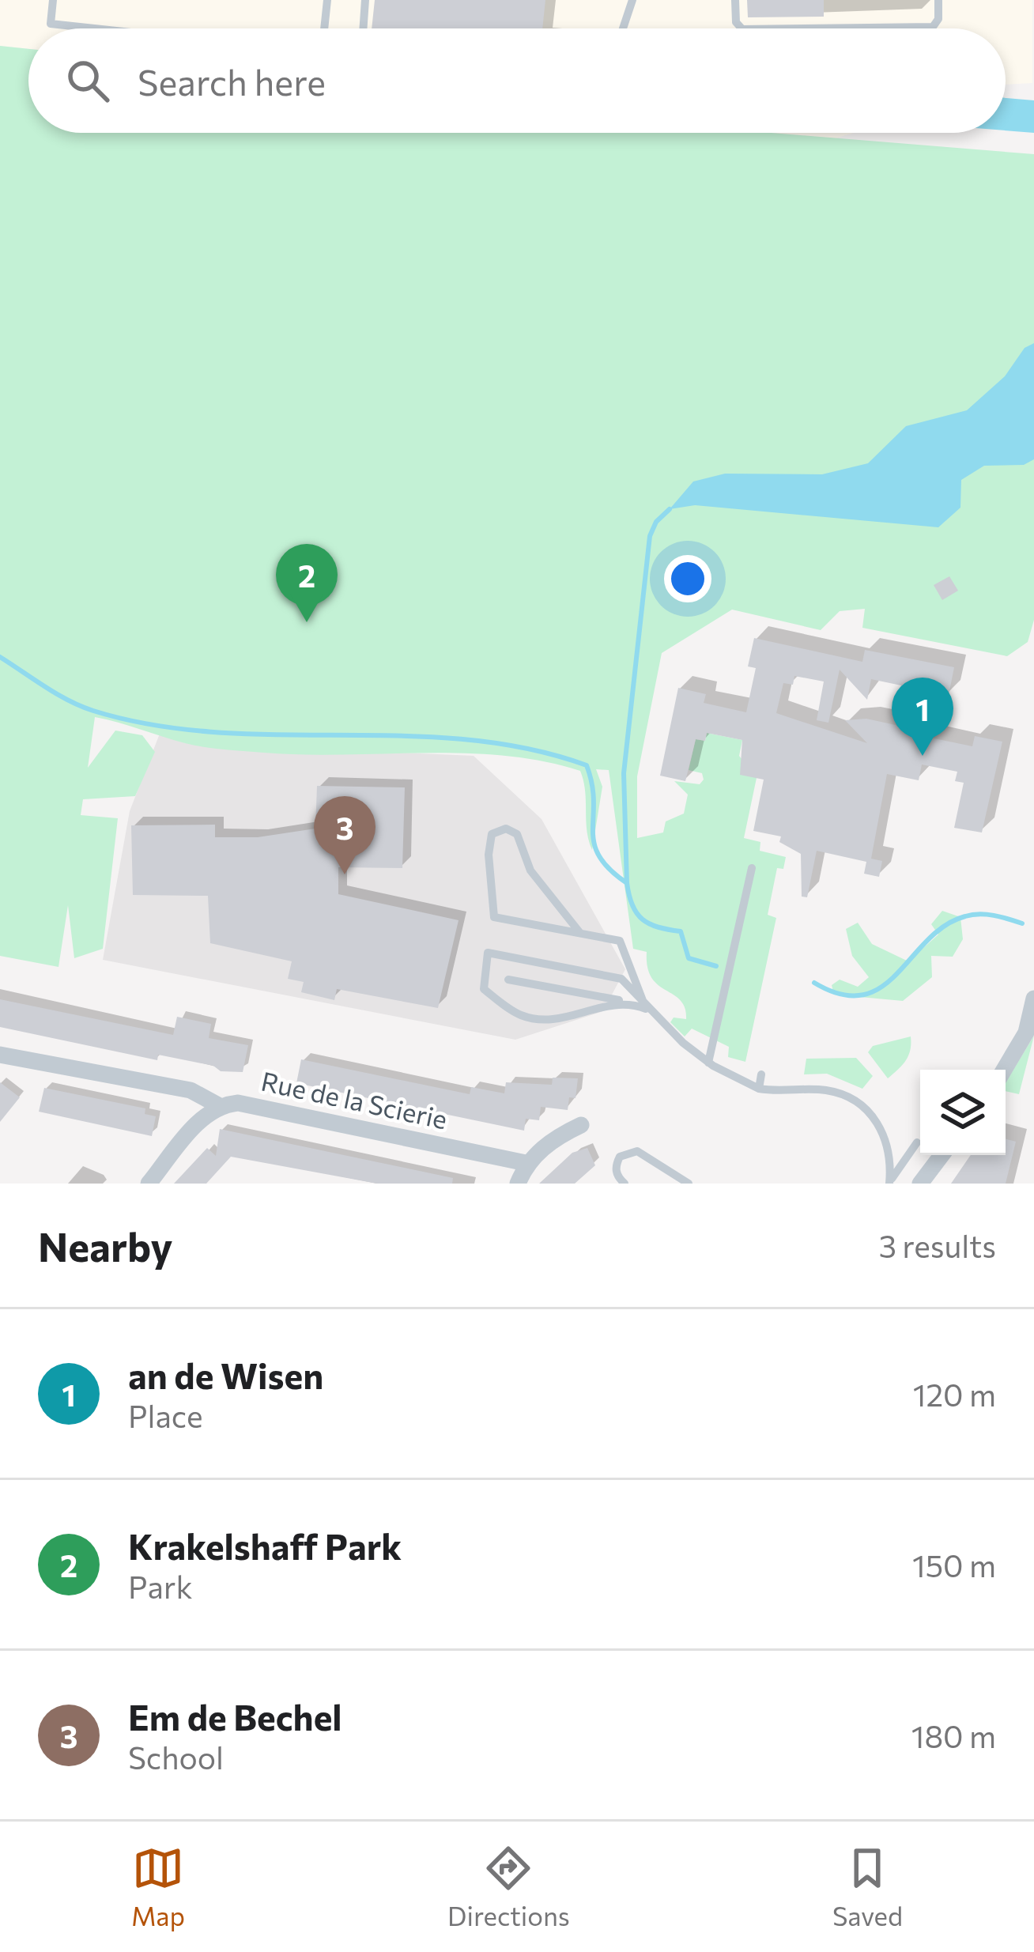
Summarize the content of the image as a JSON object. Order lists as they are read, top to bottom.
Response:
{
  "streets": {
    "street": ["Rue de la Scierie"]
  },
  "page": {
    "search": "Search here",
    "pins": ["2", "1", "3"],
    "heading": ["Nearby", "3 results"],
    "list": [
      {
        "mark": "1",
        "name": "an de Wisen",
        "note": "Place",
        "value": "120 m"
      },
      {
        "mark": "2",
        "name": "Krakelshaff Park",
        "note": "Park",
        "value": "150 m"
      },
      {
        "mark": "3",
        "name": "Em de Bechel",
        "note": "School",
        "value": "180 m"
      }
    ],
    "nav": ["Map", "Directions", "Saved"]
  }
}
